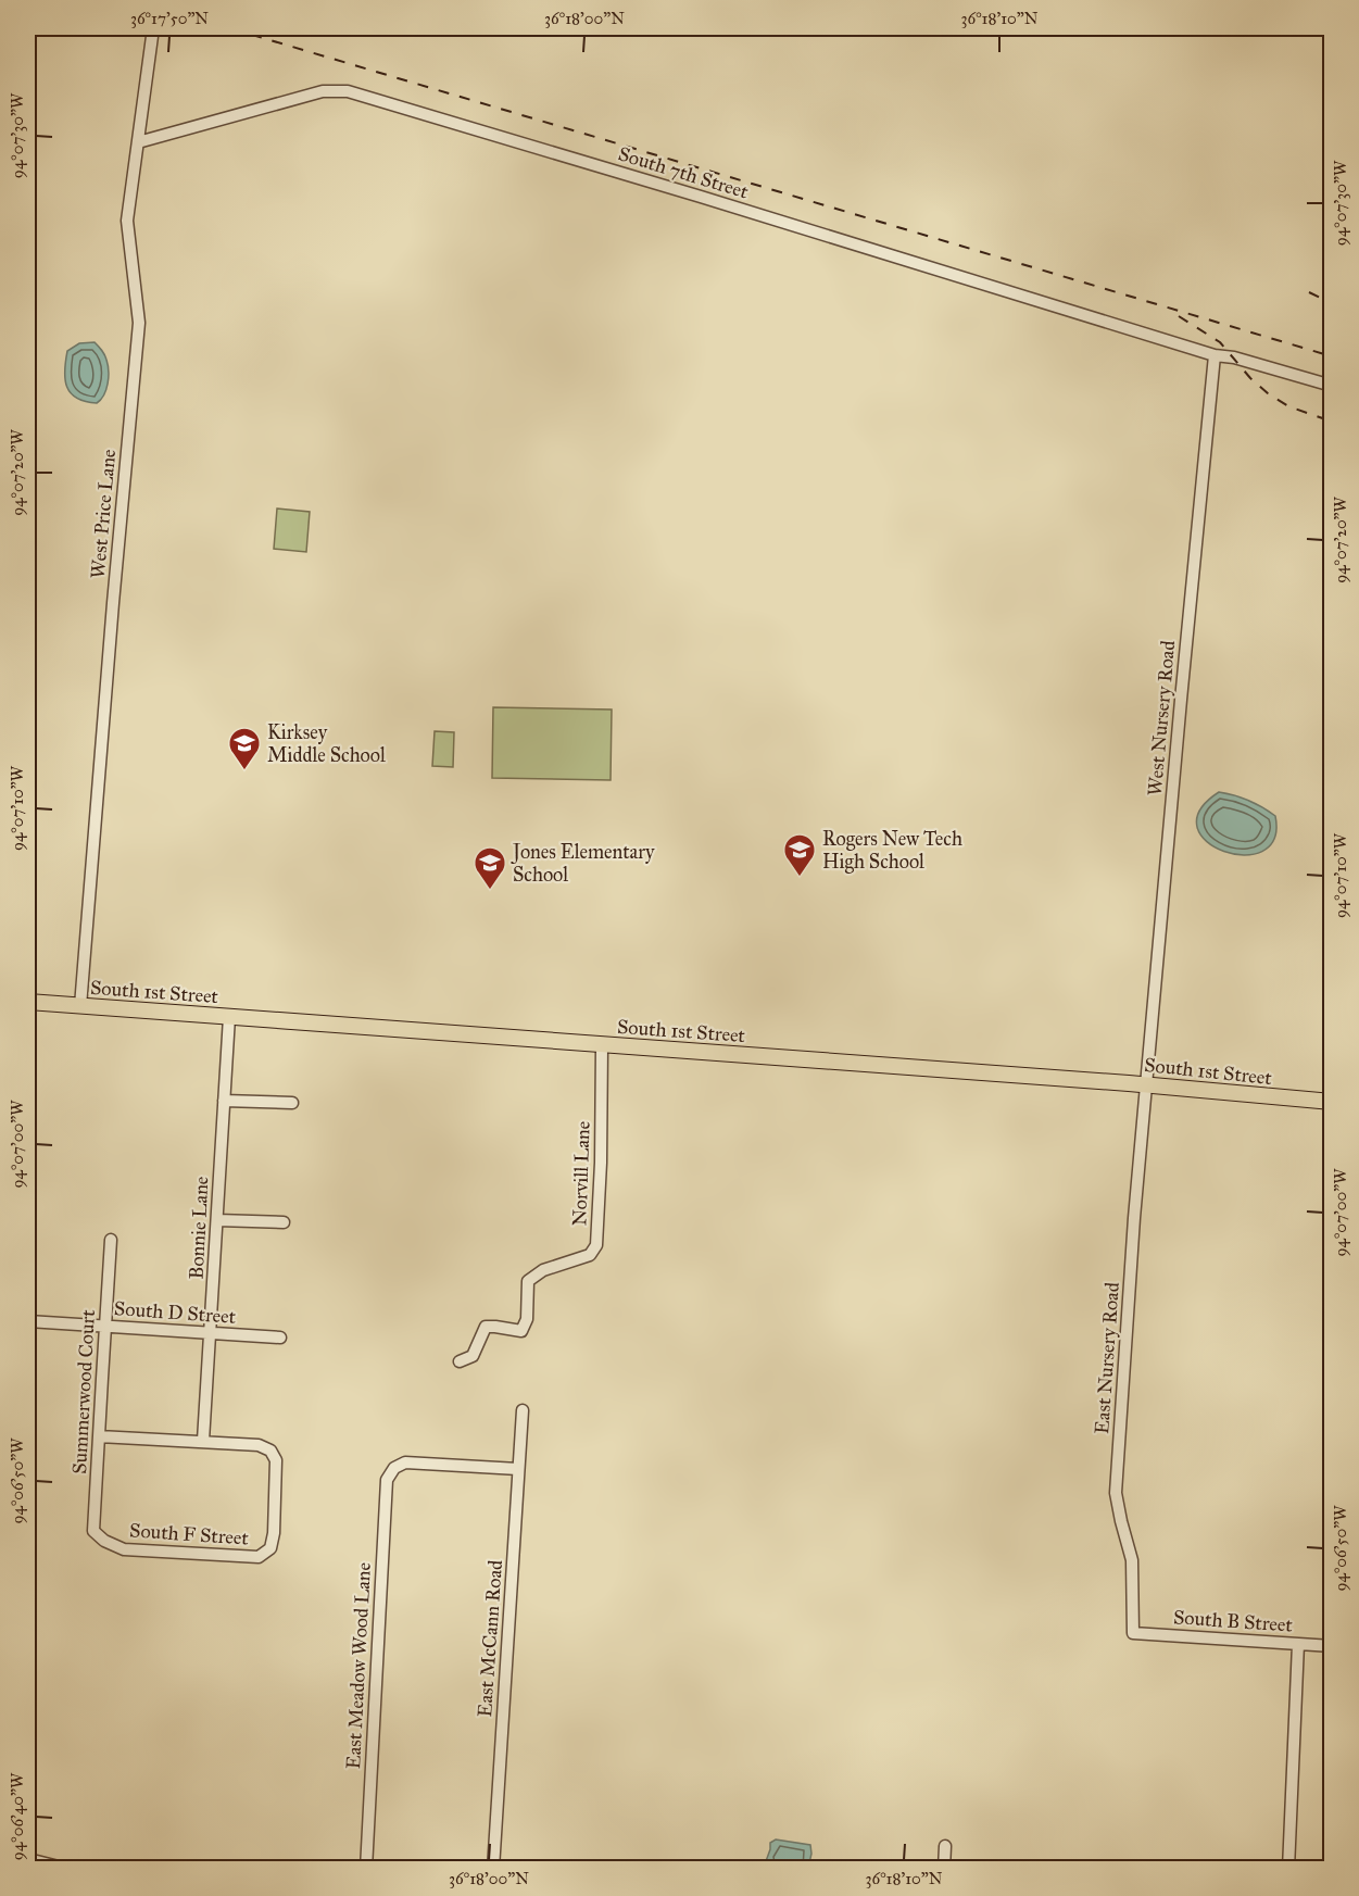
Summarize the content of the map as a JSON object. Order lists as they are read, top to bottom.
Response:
{
  "streets": {
    "main road": ["South 1st Street"],
    "street": [
      "South 7th Street",
      "West Price Lane",
      "West Nursery Road",
      "Norvill Lane",
      "Bonnie Lane",
      "South D Street",
      "East Nursery Road",
      "Summerwood Court",
      "South F Street",
      "South B Street",
      "East McCann Road",
      "East Meadow Wood Lane"
    ]
  },
  "crossings": [
    ["South 7th Street", "West Price Lane"],
    ["South 7th Street", "West Nursery Road"],
    ["West Price Lane", "South 1st Street"],
    ["West Nursery Road", "South 1st Street"],
    ["West Nursery Road", "East Nursery Road"],
    ["South 1st Street", "Norvill Lane"],
    ["South 1st Street", "Bonnie Lane"],
    ["South 1st Street", "East Nursery Road"],
    ["Bonnie Lane", "South D Street"],
    ["Bonnie Lane", "South F Street"],
    ["South D Street", "Summerwood Court"],
    ["East Nursery Road", "South B Street"],
    ["Summerwood Court", "South F Street"],
    ["East McCann Road", "East Meadow Wood Lane"]
  ],
  "places": {
    "school or university": ["Kirksey Middle School", "Rogers New Tech High School", "Jones Elementary School"]
  },
  "coordinates": [
    "36°17'50\"N",
    "36°18'00\"N",
    "36°18'10\"N",
    "94°07'30\"W",
    "94°07'20\"W",
    "94°07'10\"W",
    "94°07'00\"W",
    "94°06'50\"W",
    "94°06'40\"W"
  ]
}
